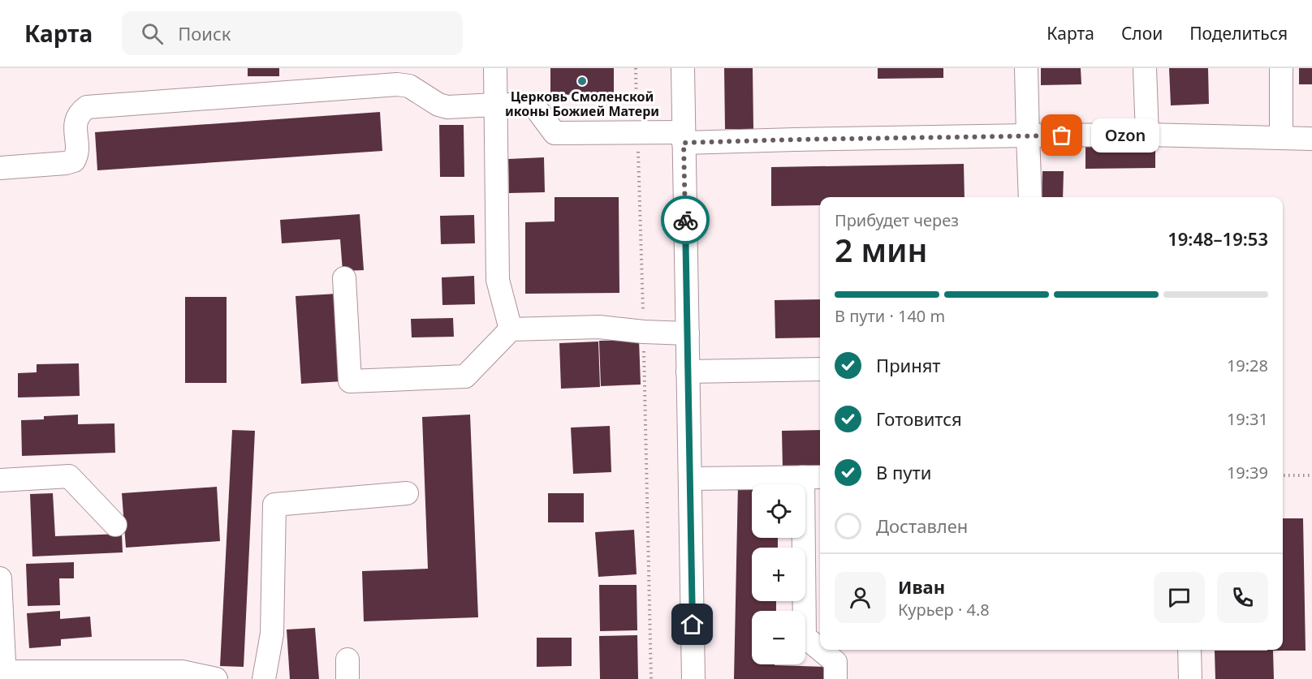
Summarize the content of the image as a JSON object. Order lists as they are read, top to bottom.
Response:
{
  "places": ["Церковь Смоленской иконы Божией Матери", "Ozon"],
  "page": {
    "header": "Карта",
    "search": "Поиск",
    "nav": ["Карта", "Слои", "Поделиться"],
    "bubble": "Ozon",
    "heading": ["2 мин", "Прибудет через", "19:48–19:53"],
    "panel": ["Иван", "Курьер · 4.8"],
    "bar": "В пути · 140 m",
    "list": [
      ["Принят", "19:28"],
      ["Готовится", "19:31"],
      ["В пути", "19:39"],
      "Доставлен"
    ],
    "map_buttons": ["+", "−"]
  }
}
